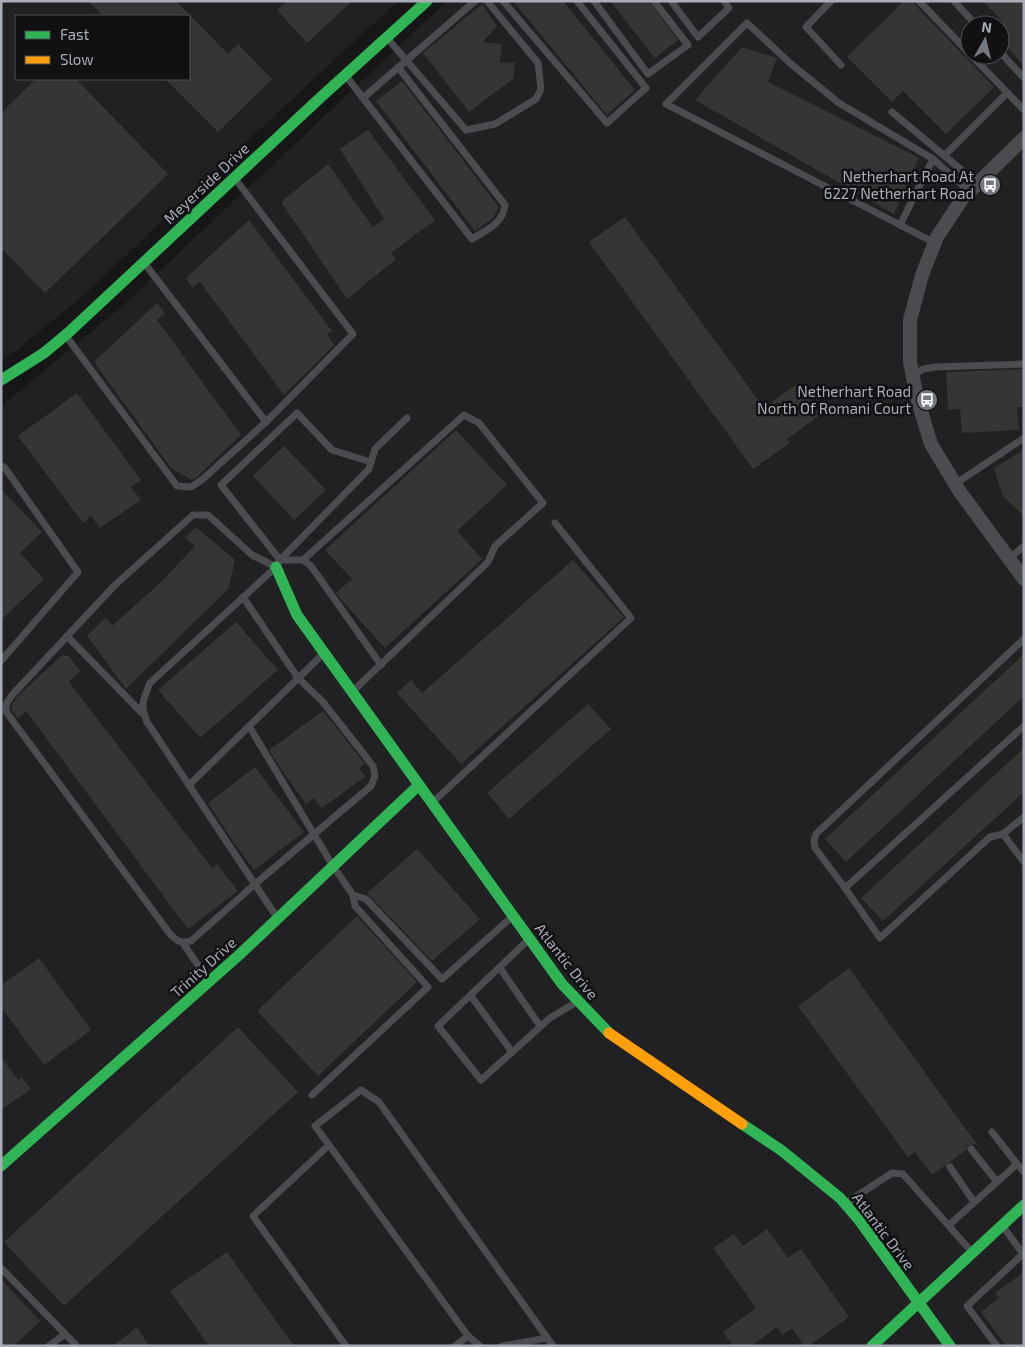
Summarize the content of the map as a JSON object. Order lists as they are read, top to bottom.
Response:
{
  "streets": {
    "street": ["Meyerside Drive", "Atlantic Drive", "Trinity Drive"]
  },
  "crossings": [
    ["Atlantic Drive", "Trinity Drive"]
  ],
  "places": {
    "bus stop": ["Netherhart Road At 6227 Netherhart Road", "Netherhart Road North Of Romani Court"]
  },
  "legend": ["Fast", "Slow"],
  "north": "top"
}
